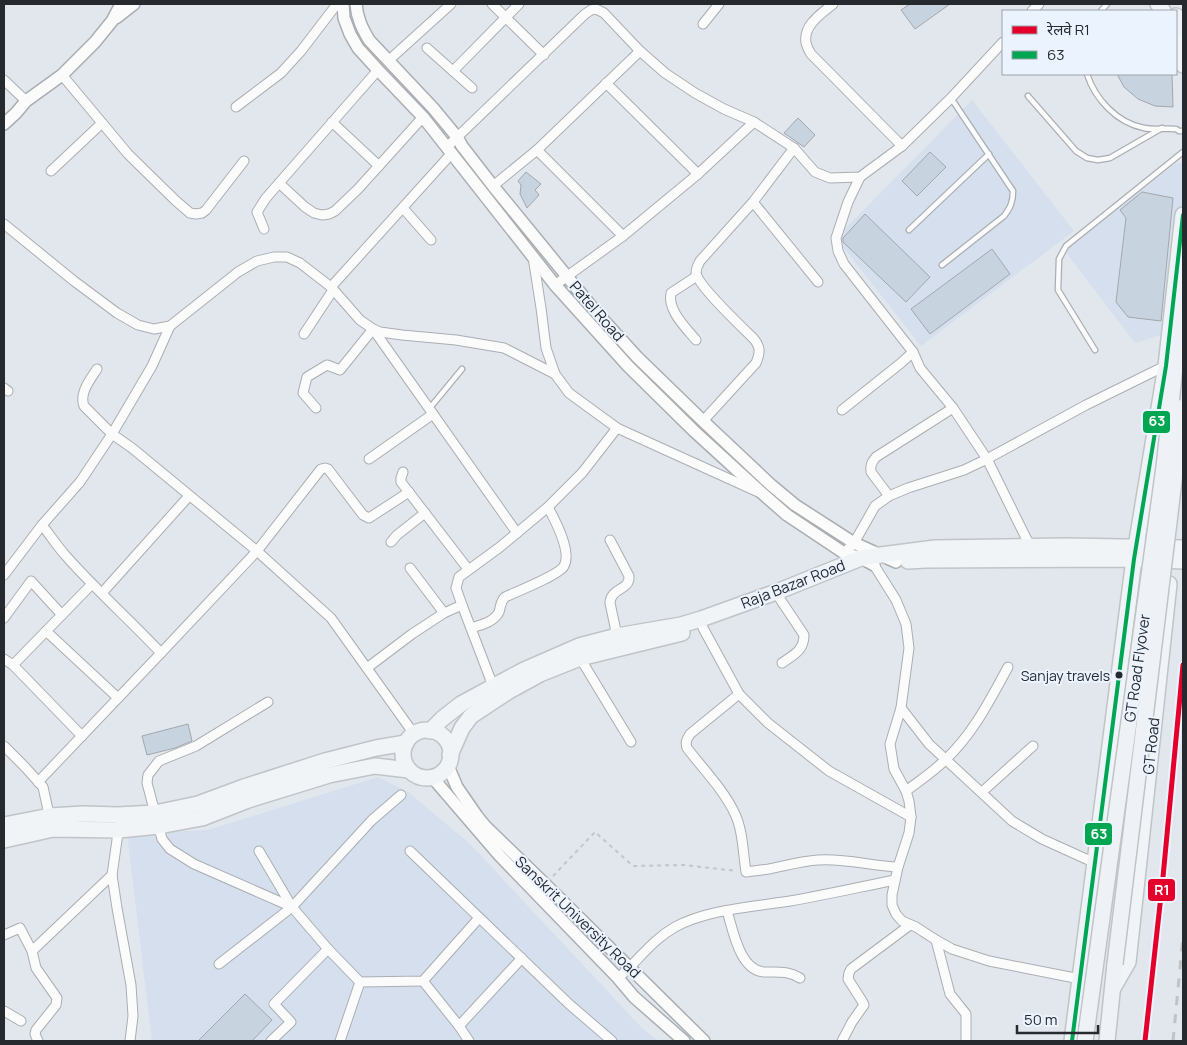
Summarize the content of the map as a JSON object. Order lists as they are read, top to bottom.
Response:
{
  "streets": {
    "highway": ["GT Road Flyover", "GT Road"],
    "main road": ["Raja Bazar Road"],
    "street": ["Patel Road", "Sanskrit University Road"]
  },
  "crossings": [
    ["Patel Road", "Raja Bazar Road"],
    ["Raja Bazar Road", "GT Road"],
    ["Raja Bazar Road", "Sanskrit University Road"],
    ["GT Road Flyover", "GT Road"]
  ],
  "places": ["Sanjay travels"],
  "lines": ["transit line 63", "rail line R1"],
  "legend": ["रेलवे R1", "63"],
  "scale_bar": "50 m"
}
